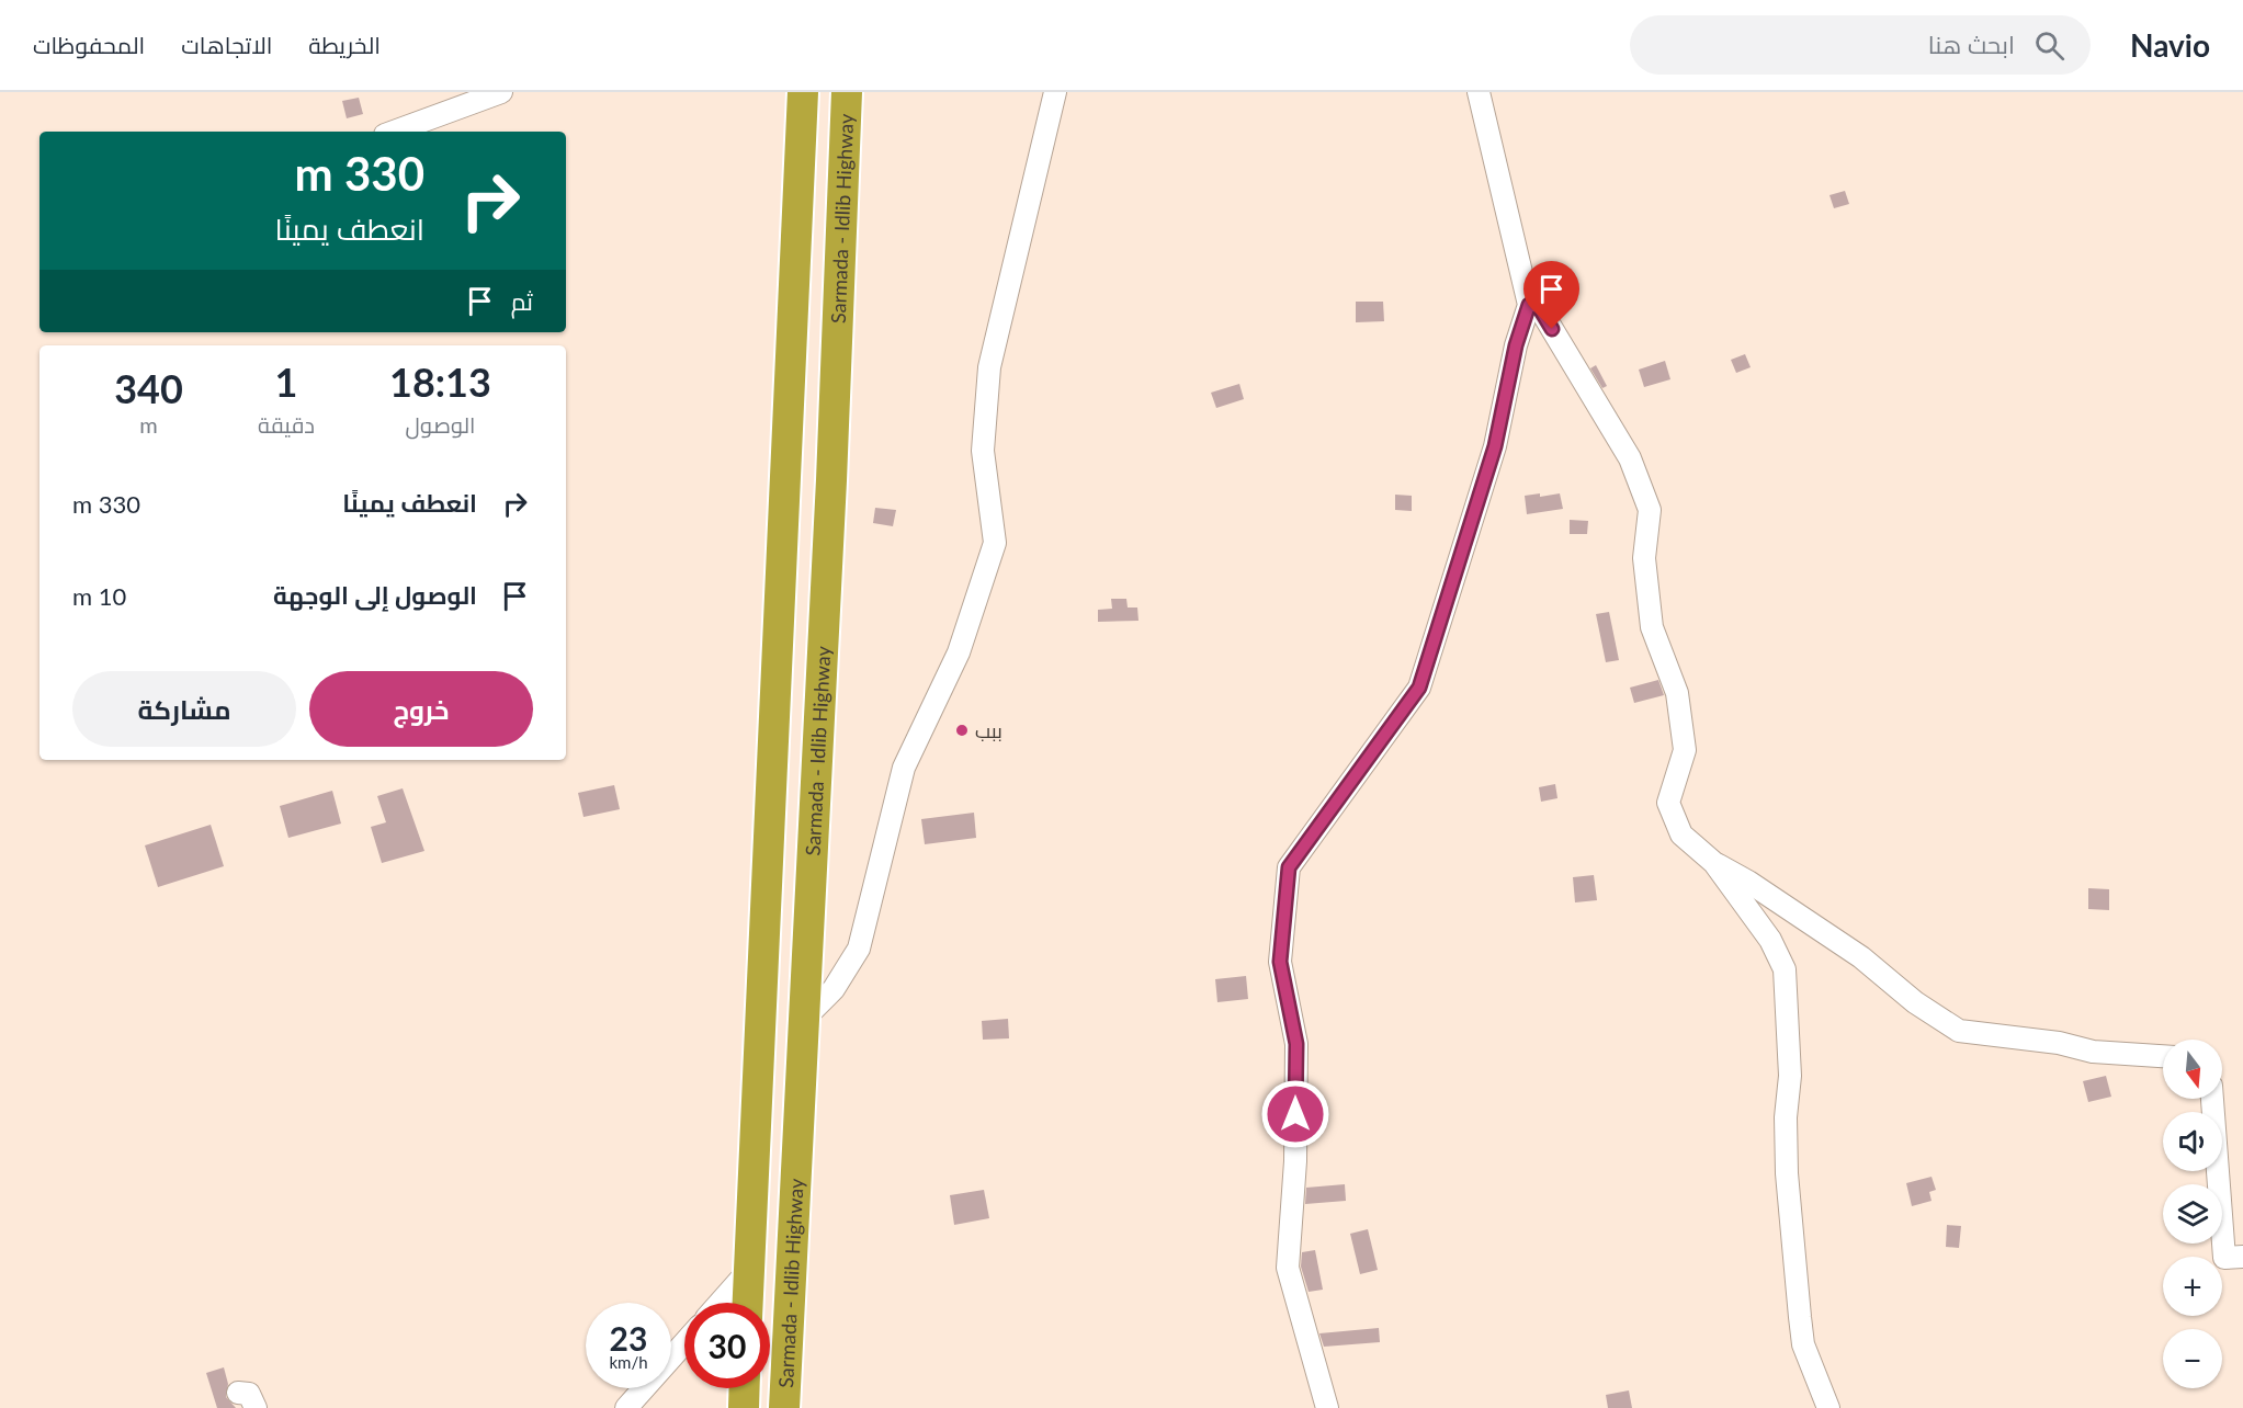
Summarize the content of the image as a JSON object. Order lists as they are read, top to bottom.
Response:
{
  "streets": {
    "highway": ["Sarmada - Idlib Highway"]
  },
  "places": ["ببب"],
  "north": "bottom",
  "page": {
    "header": "Navio",
    "search": "ابحث هنا",
    "nav": ["الخريطة", "الاتجاهات", "المحفوظات"],
    "turn": ["330 m", "انعطف يمينًا"],
    "then": "ثم",
    "eta": [
      "18:13",
      "الوصول",
      "1",
      "دقيقة",
      "340",
      "m"
    ],
    "list": [
      {
        "name": "انعطف يمينًا",
        "value": "330 m"
      },
      {
        "name": "الوصول إلى الوجهة",
        "value": "10 m"
      }
    ],
    "buttons": ["خروج", "مشاركة"],
    "map_buttons": ["+", "−"],
    "speed": "23 km/h",
    "limit": "30"
  }
}
